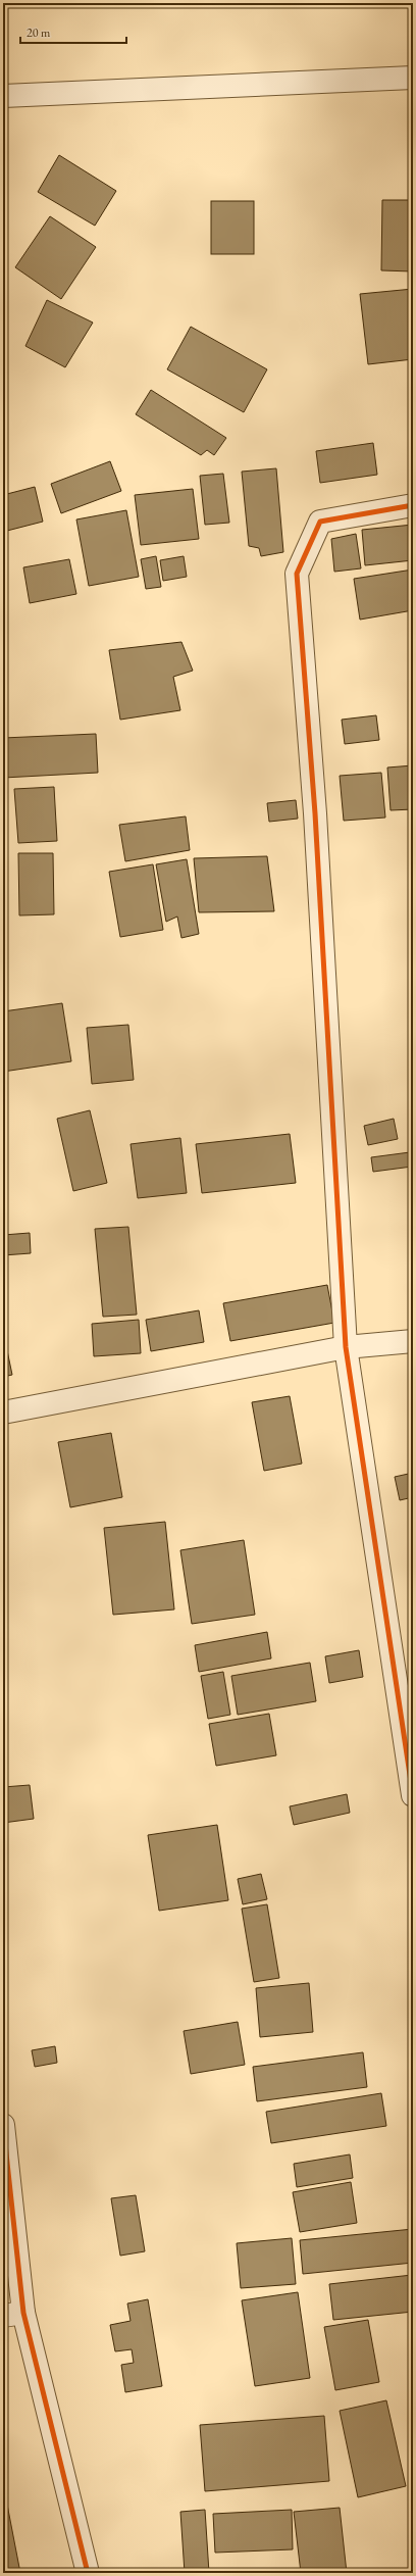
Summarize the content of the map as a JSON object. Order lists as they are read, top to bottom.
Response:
{
  "scale_bar": "20 m"
}
